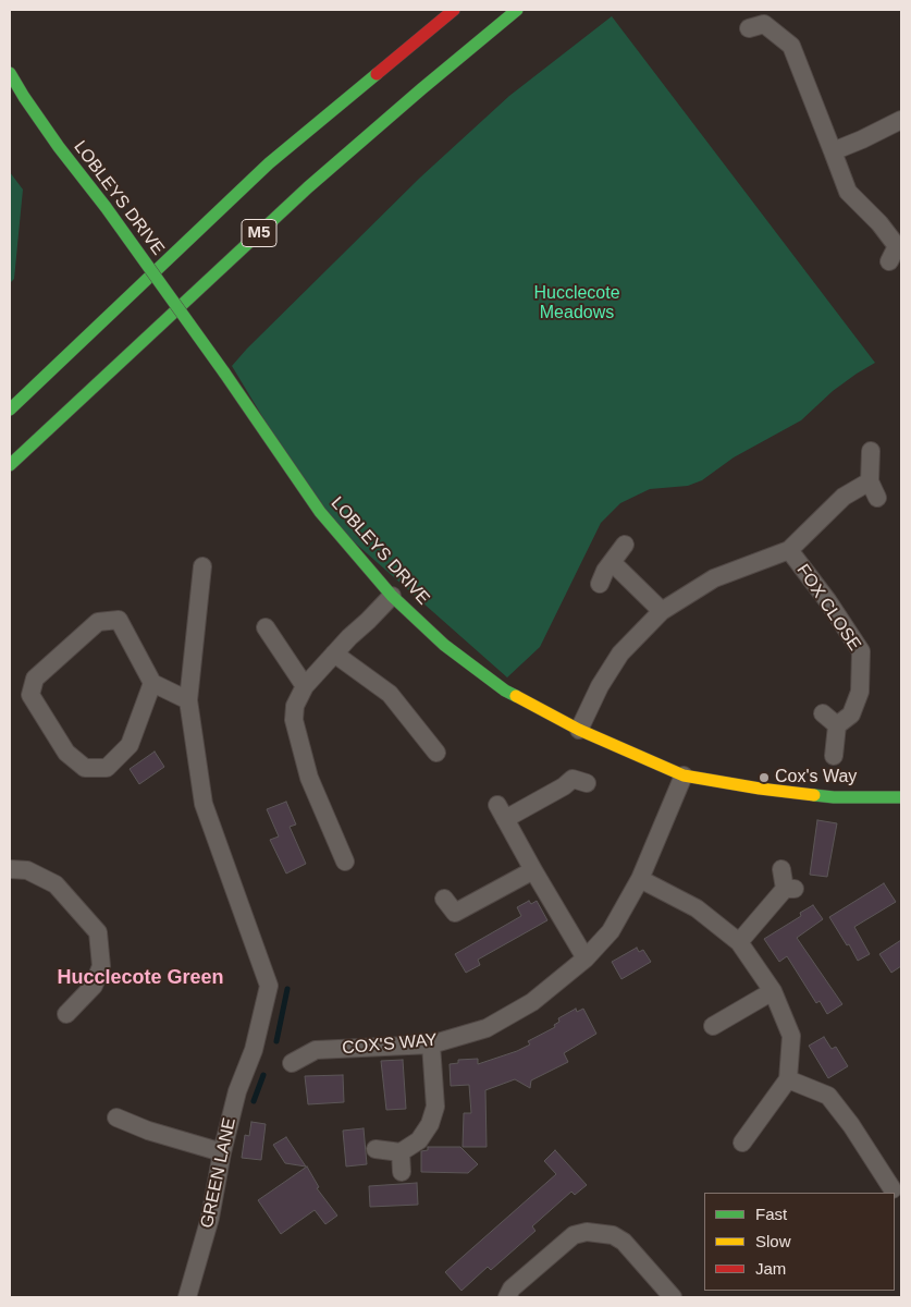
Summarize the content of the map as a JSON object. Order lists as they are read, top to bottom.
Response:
{
  "streets": {
    "main road": ["LOBLEYS DRIVE", "M5"],
    "street": ["FOX CLOSE", "COX'S WAY", "GREEN LANE"]
  },
  "crossings": [
    ["LOBLEYS DRIVE", "COX'S WAY"]
  ],
  "districts": ["Hucclecote Green"],
  "parks": ["Hucclecote Meadows"],
  "places": ["Cox's Way"],
  "legend": ["Fast", "Slow", "Jam"]
}
